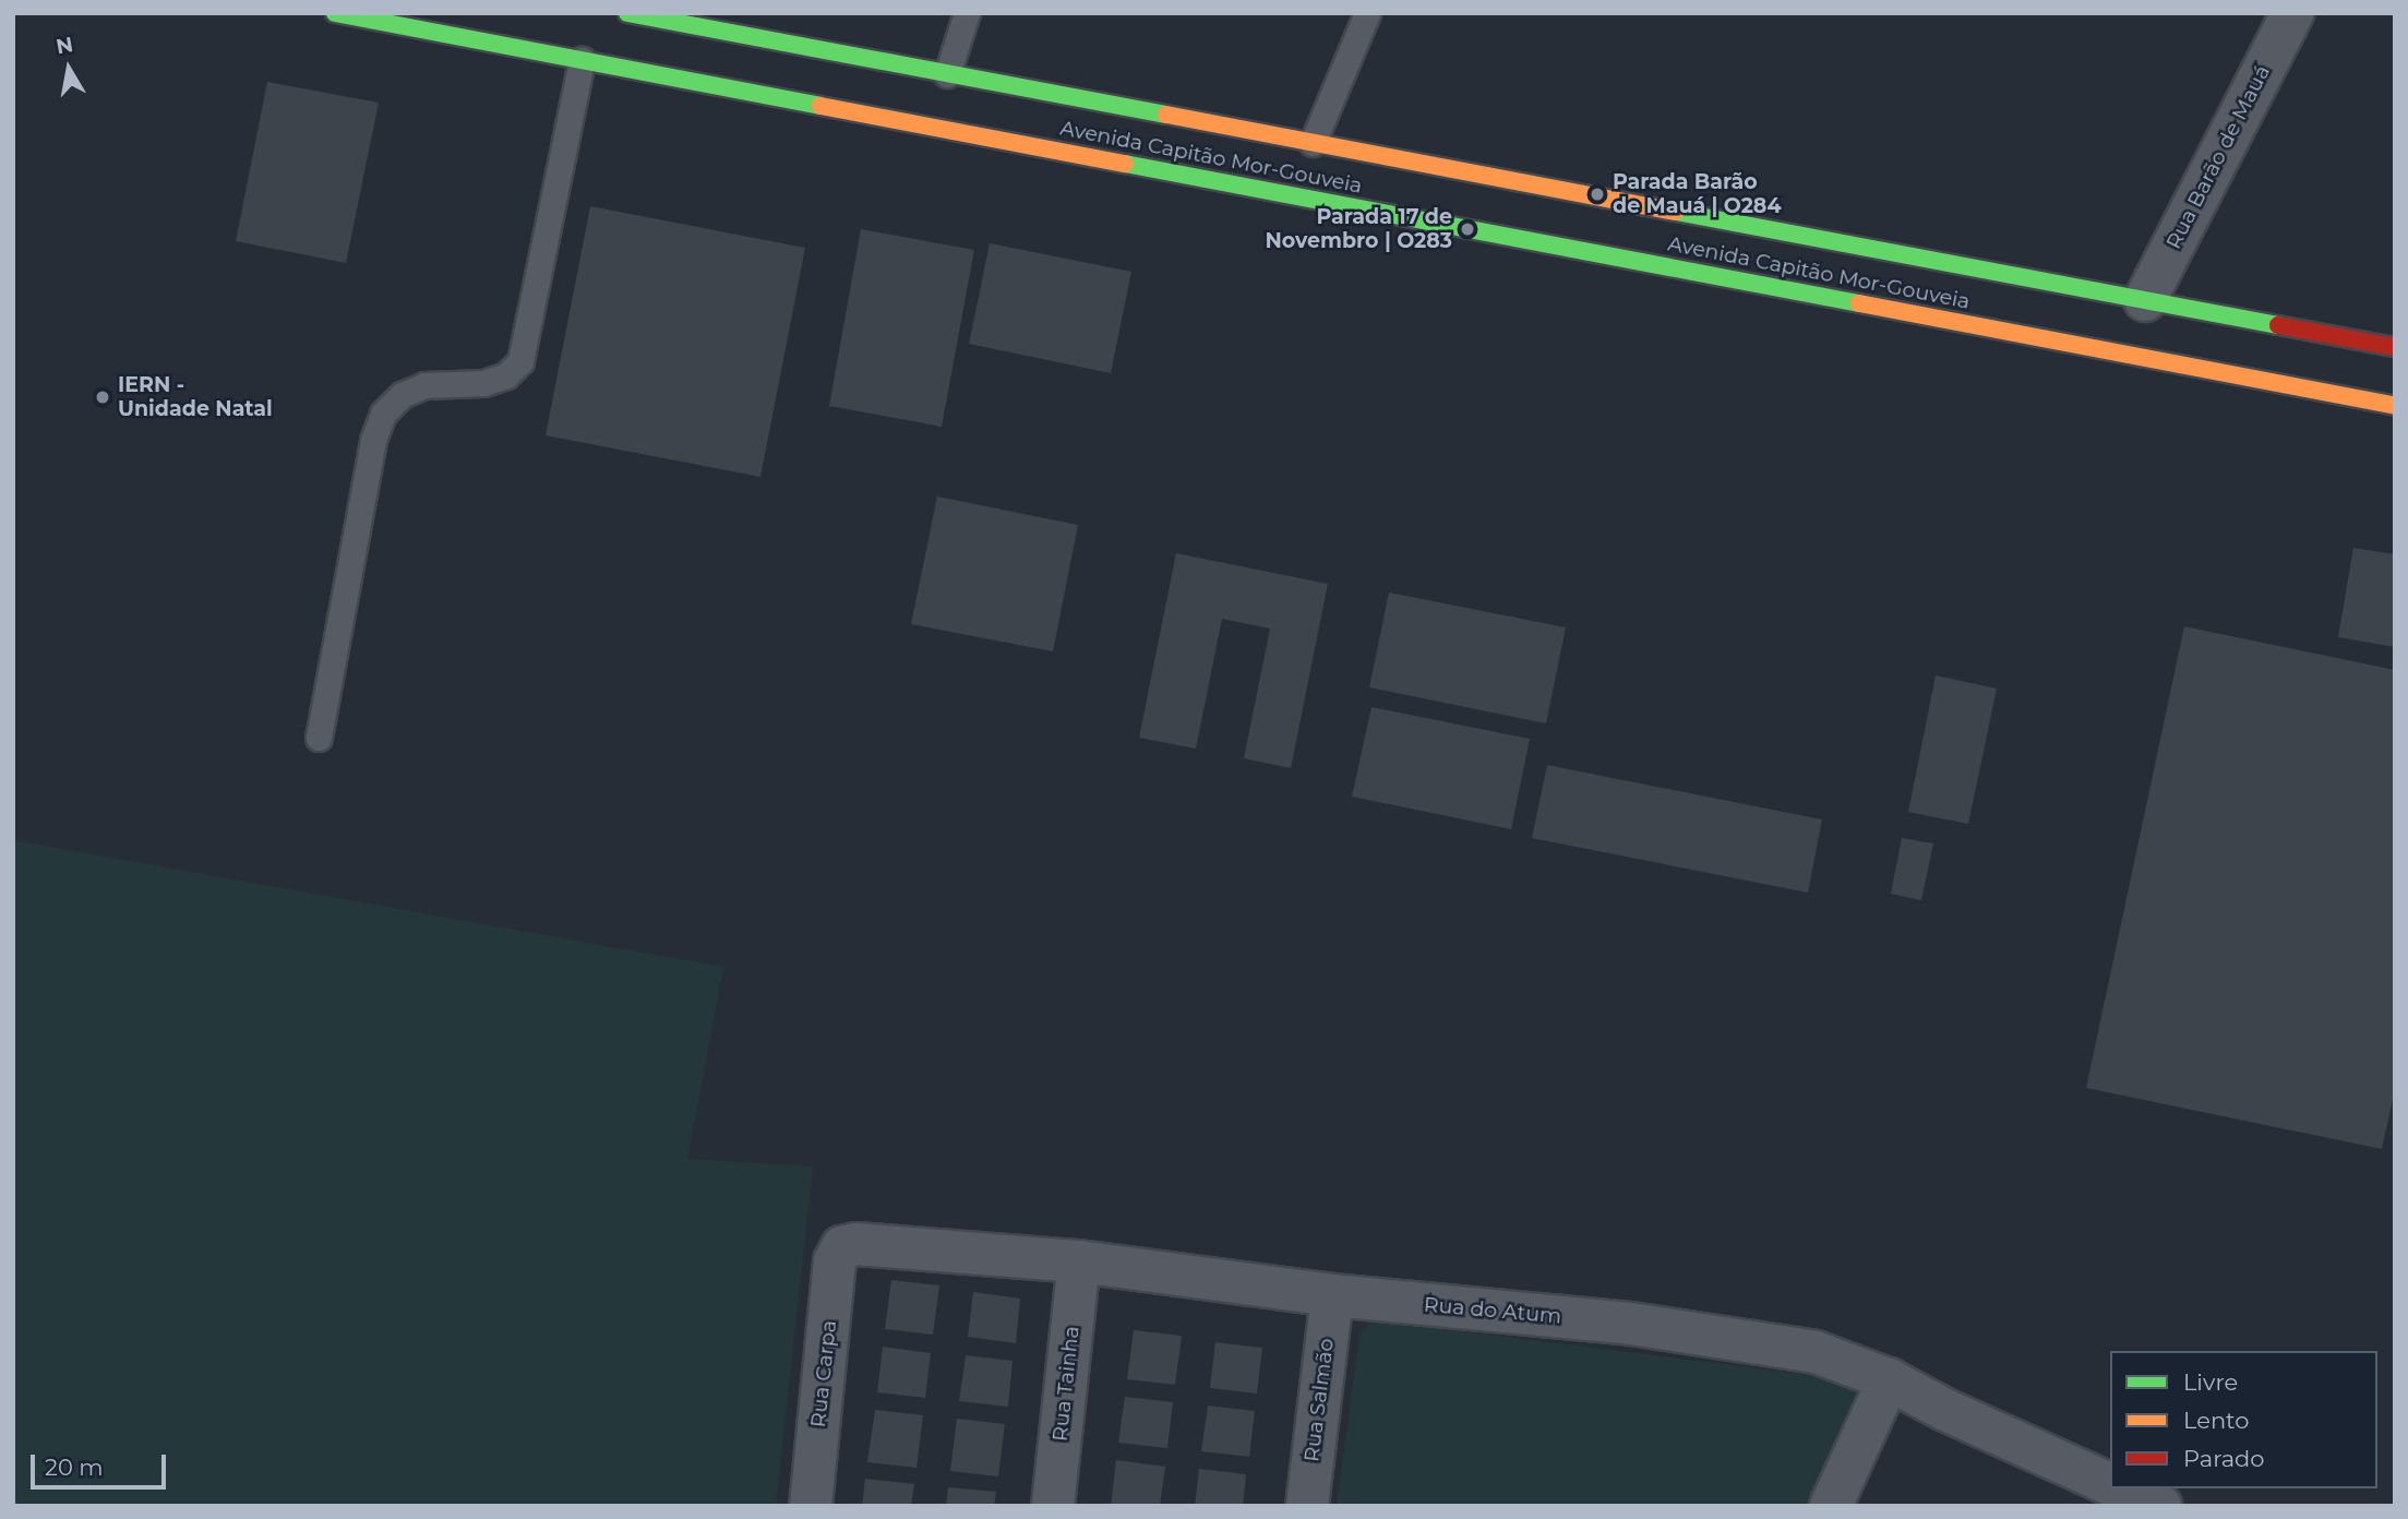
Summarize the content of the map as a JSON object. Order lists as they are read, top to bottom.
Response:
{
  "streets": {
    "main road": ["Avenida Capitão Mor-Gouveia"],
    "street": [
      "Rua Barão de Mauá",
      "Rua do Atum",
      "Rua Carpa",
      "Rua Tainha",
      "Rua Salmão"
    ]
  },
  "crossings": [
    ["Avenida Capitão Mor-Gouveia", "Rua Barão de Mauá"],
    ["Rua do Atum", "Rua Carpa"],
    ["Rua do Atum", "Rua Tainha"],
    ["Rua do Atum", "Rua Salmão"]
  ],
  "places": ["Parada Barão de Mauá | O284", "Parada 17 de Novembro | O283", "IERN - Unidade Natal"],
  "legend": ["Livre", "Lento", "Parado"],
  "scale_bar": "20 m",
  "north": "top"
}
